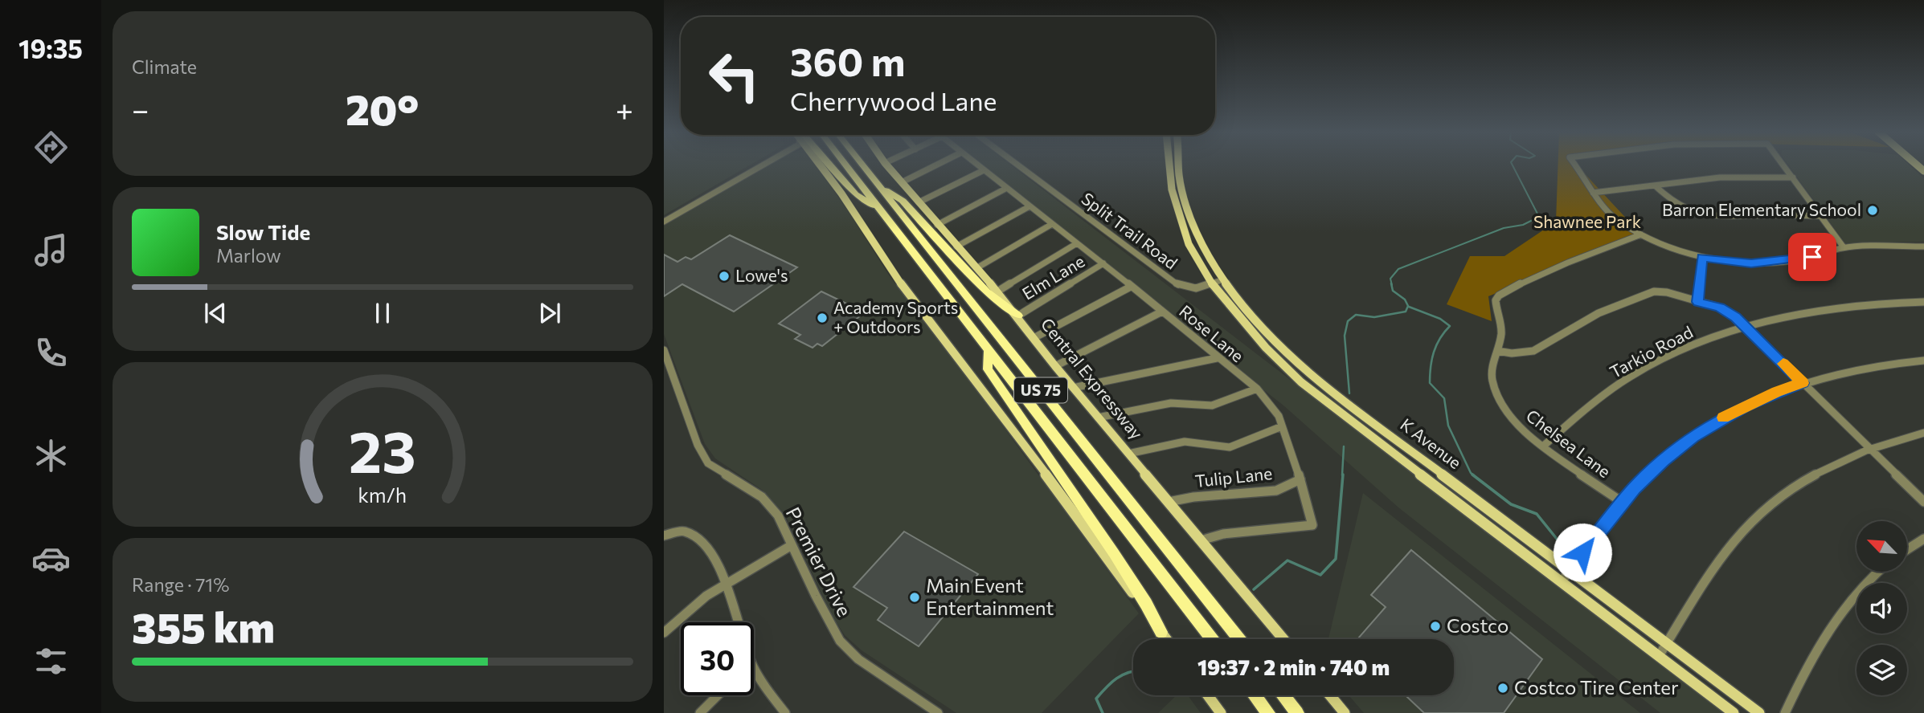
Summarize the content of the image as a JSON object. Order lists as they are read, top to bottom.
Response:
{
  "streets": {
    "highway": ["US 75"],
    "main road": ["Central Expressway", "K Avenue"],
    "street": [
      "Split Trail Road",
      "Elm Lane",
      "Rose Lane",
      "Tarkio Road",
      "Chelsea Lane",
      "Tulip Lane",
      "Premier Drive"
    ]
  },
  "crossings": [
    ["Split Trail Road", "K Avenue"],
    ["Elm Lane", "Rose Lane"],
    ["Elm Lane", "Central Expressway"],
    ["Rose Lane", "Central Expressway"],
    ["Rose Lane", "Tulip Lane"],
    ["Tarkio Road", "Chelsea Lane"],
    ["Central Expressway", "Tulip Lane"]
  ],
  "parks": ["Shawnee Park"],
  "places": [
    "Barron Elementary School",
    "Lowe's",
    "Academy Sports + Outdoors",
    "Main Event Entertainment",
    "Costco",
    "Costco Tire Center"
  ],
  "north": "top left",
  "page": {
    "tabs": "19:35",
    "tile": [
      "Climate",
      ["Range · 71%", "355 km"]
    ],
    "turn": ["360 m", "Cherrywood Lane"],
    "heat": ["−", "20°", "+"],
    "song": ["Slow Tide", "Marlow"],
    "limit": "30",
    "trip": "19:37 · 2 min · 740 m",
    "gauge": ["23", "km/h"]
  }
}
